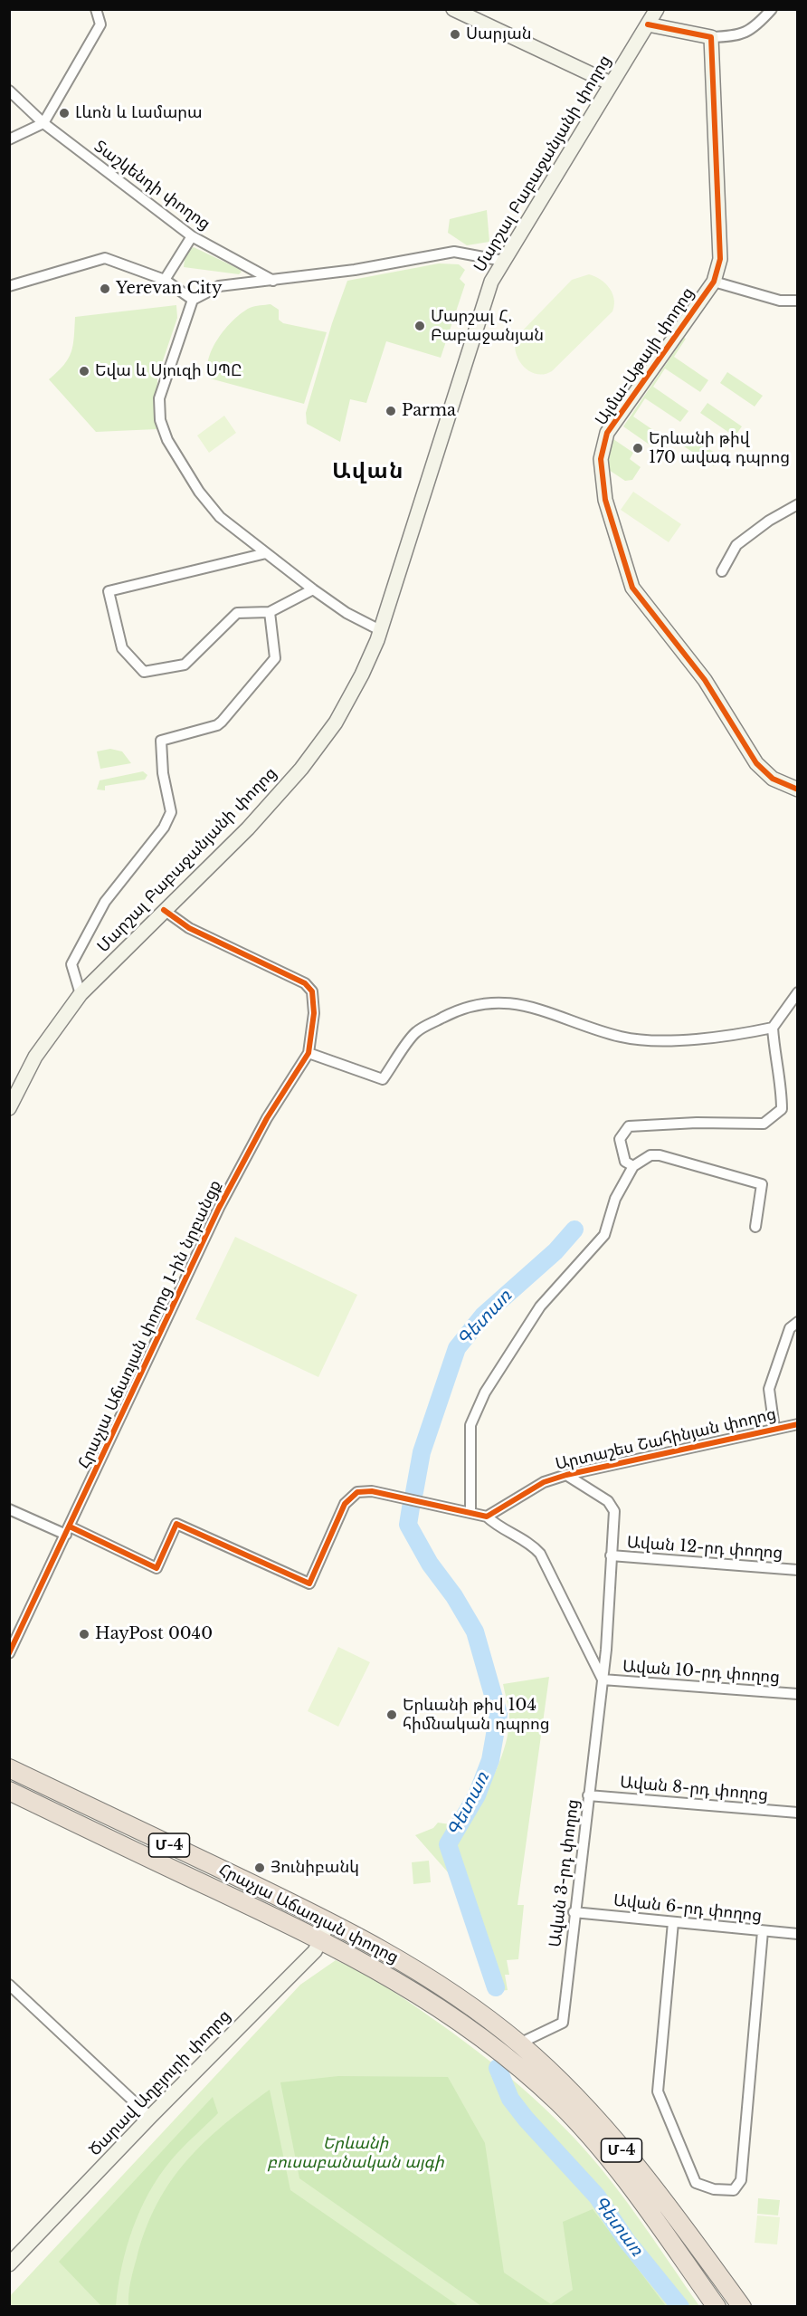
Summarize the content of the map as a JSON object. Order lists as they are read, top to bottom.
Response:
{
  "streets": {
    "highway": ["Մ-4", "Հրաչյա Աճառյան փողոց"],
    "main road": ["Մարշալ Բաբաջանյանի փողոց", "Ալմա-Աթայի փողոց", "Ծարավ Աղբյուրի փողոց"],
    "street": [
      "Տաշկենդի փողոց",
      "Հրաչյա Աճառյան փողոց 1-ին նրբանցք",
      "Արտաշես Շահինյան փողոց",
      "Ավան 12-րդ փողոց",
      "Ավան 10-րդ փողոց",
      "Ավան 8-րդ փողոց",
      "Ավան 3-րդ փողոց",
      "Ավան 6-րդ փողոց"
    ]
  },
  "crossings": [
    ["Արտաշես Շահինյան փողոց", "Ավան 3-րդ փողոց"],
    ["Ավան 12-րդ փողոց", "Ավան 3-րդ փողոց"],
    ["Ավան 10-րդ փողոց", "Ավան 3-րդ փողոց"],
    ["Ավան 8-րդ փողոց", "Ավան 3-րդ փողոց"],
    ["Ավան 3-րդ փողոց", "Ավան 6-րդ փողոց"],
    ["Ավան 3-րդ փողոց", "Հրաչյա Աճառյան փողոց"],
    ["Հրաչյա Աճառյան փողոց", "Ծարավ Աղբյուրի փողոց"]
  ],
  "districts": ["Ավան"],
  "water": ["Գետառ"],
  "parks": ["Երևանի բուսաբանական այգի"],
  "places": [
    "Սարյան",
    "Լևոն և Լամարա",
    "Yerevan City",
    "Մարշալ Հ. Բաբաջանյան",
    "Եվա և Սյուզի ՍՊԸ",
    "Parma",
    "Երևանի թիվ 170 ավագ դպրոց",
    "HayPost 0040",
    "Երևանի թիվ 104 հիմնական դպրոց",
    "Յունիբանկ"
  ]
}
